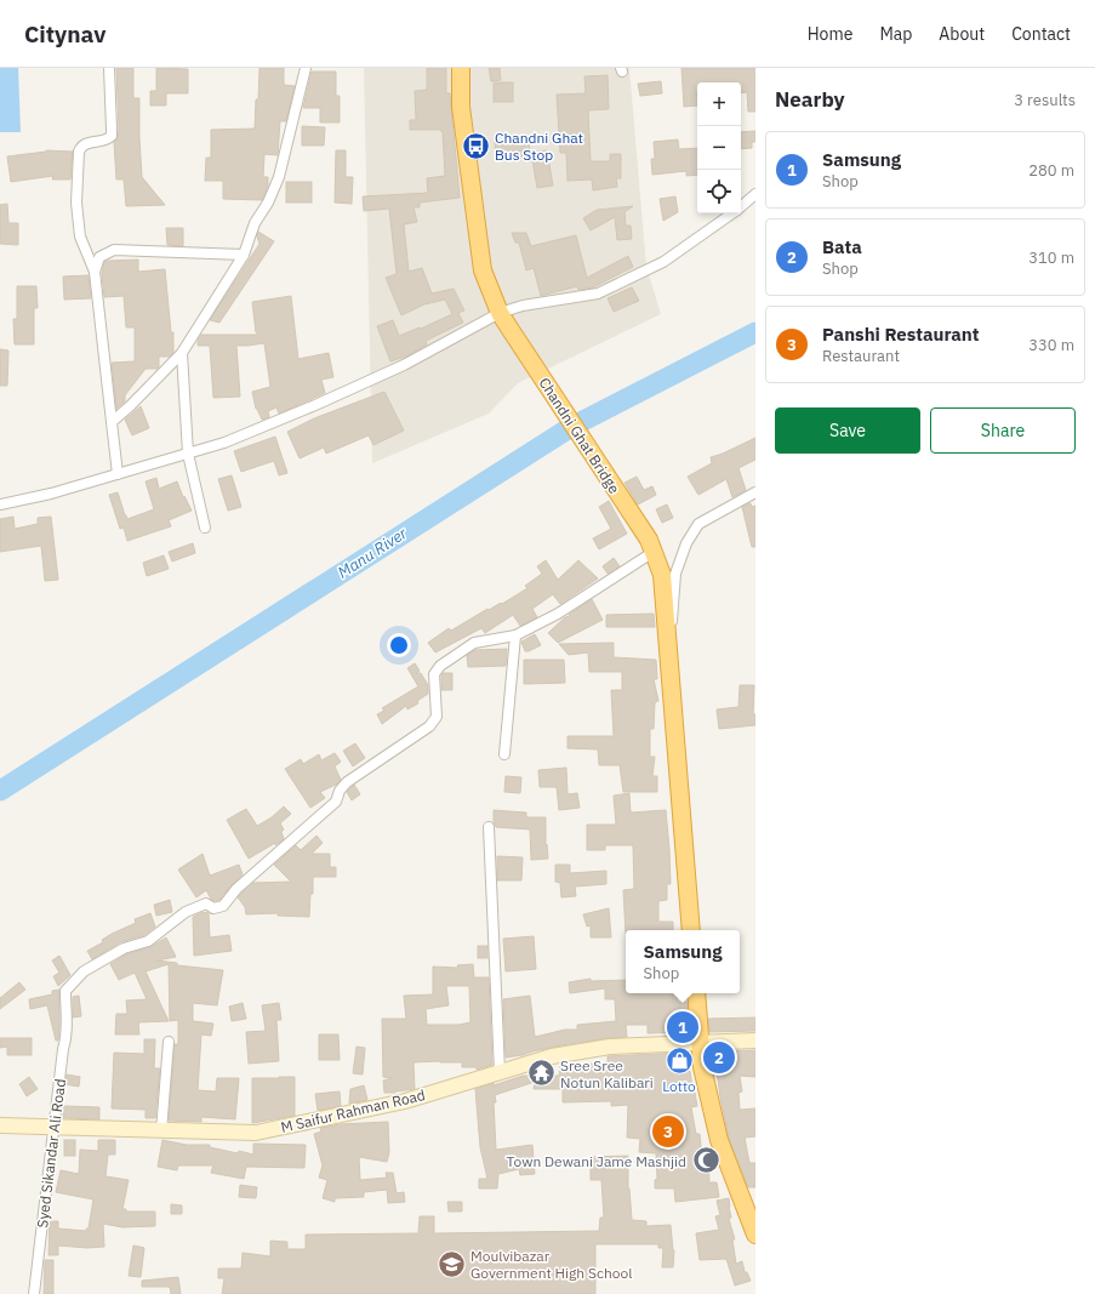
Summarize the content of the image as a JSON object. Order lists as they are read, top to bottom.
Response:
{
  "streets": {
    "highway": ["Chandni Ghat Bridge"],
    "main road": ["M Saifur Rahman Road"],
    "street": ["Syed Sikandar Ali Road"]
  },
  "crossings": [
    ["M Saifur Rahman Road", "Syed Sikandar Ali Road"]
  ],
  "water": ["Manu River"],
  "places": {
    "bus stop": ["Chandni Ghat Bus Stop"],
    "shop": ["Lotto"],
    "temple": ["Sree Sree Notun Kalibari"],
    "mosque": ["Town Dewani Jame Mashjid"],
    "school or university": ["Moulvibazar Government High School"]
  },
  "page": {
    "header": "Citynav",
    "nav": [
      "Home",
      "Map",
      "About",
      "Contact"
    ],
    "heading": ["Nearby", "3 results"],
    "map_buttons": ["+", "−"],
    "list": [
      {
        "mark": "1",
        "name": "Samsung",
        "note": "Shop",
        "value": "280 m"
      },
      {
        "mark": "2",
        "name": "Bata",
        "note": "Shop",
        "value": "310 m"
      },
      {
        "mark": "3",
        "name": "Panshi Restaurant",
        "note": "Restaurant",
        "value": "330 m"
      }
    ],
    "buttons": ["Save", "Share"],
    "popup": ["Samsung", "Shop"],
    "pins": ["1", "2", "3"]
  }
}
